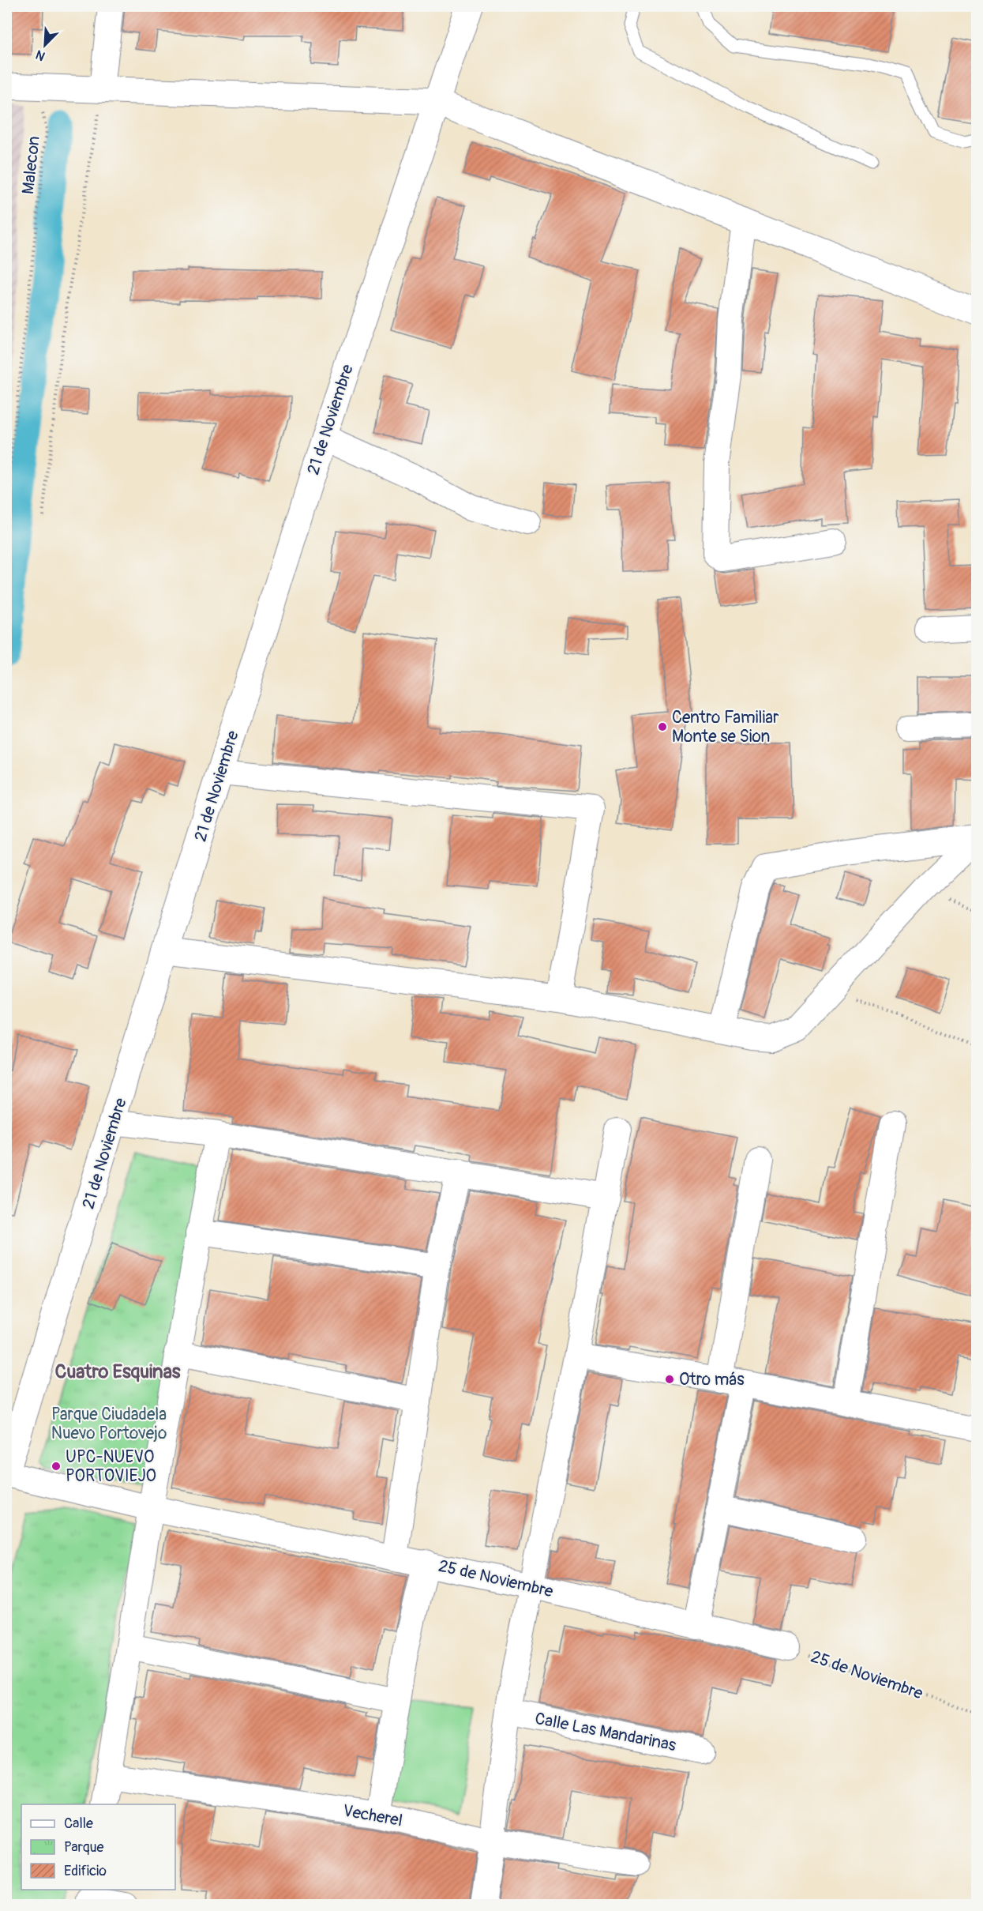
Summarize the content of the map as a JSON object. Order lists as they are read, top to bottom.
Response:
{
  "streets": {
    "street": [
      "21 de Noviembre",
      "25 de Noviembre",
      "Calle Las Mandarinas",
      "Vecherel"
    ],
    "path": ["Malecon"]
  },
  "crossings": [
    ["21 de Noviembre", "25 de Noviembre"]
  ],
  "districts": ["Cuatro Esquinas"],
  "parks": ["Parque Ciudadela Nuevo Portovejo"],
  "places": ["Centro Familiar Monte se Sion", "Otro más", "UPC-NUEVO PORTOVIEJO"],
  "legend": ["Calle", "Parque", "Edificio"],
  "north": "bottom left"
}
